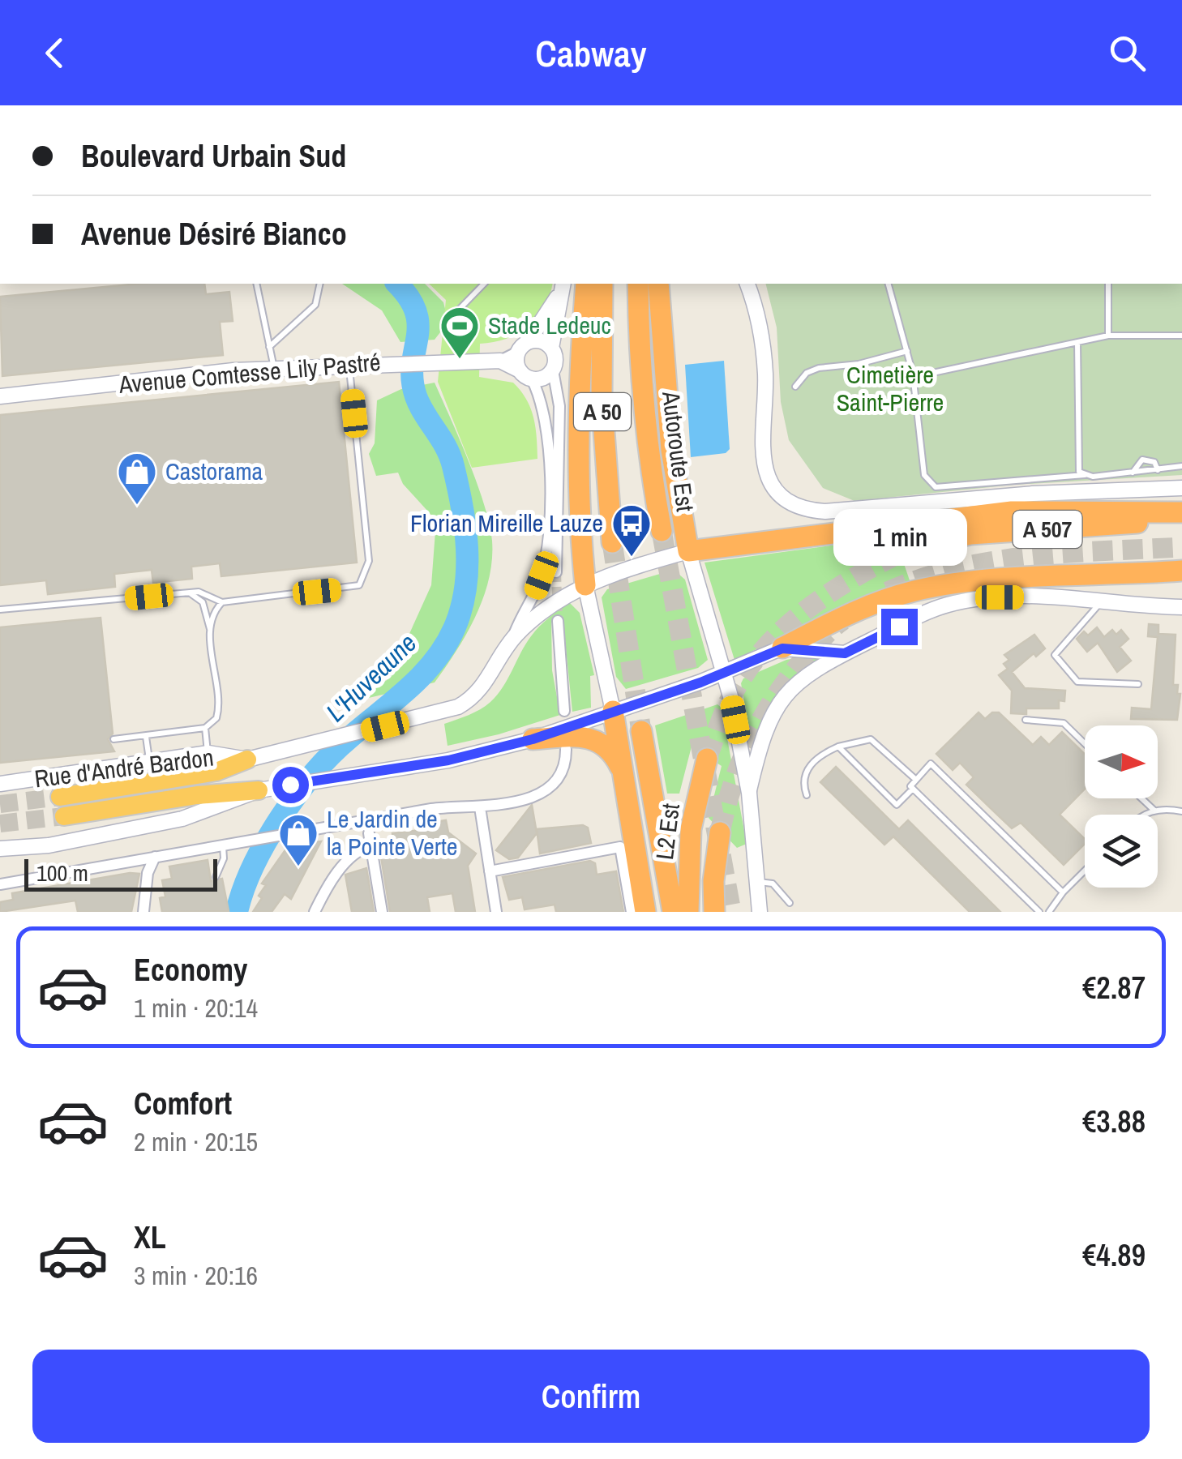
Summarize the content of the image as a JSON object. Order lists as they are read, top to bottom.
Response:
{
  "streets": {
    "highway": [
      "A 50",
      "Autoroute Est",
      "A 507",
      "L2 Est"
    ],
    "main road": ["Avenue Comtesse Lily Pastré", "Rue d'André Bardon"]
  },
  "water": ["L'Huveaune"],
  "parks": ["Cimetière Saint-Pierre"],
  "places": {
    "sports": ["Stade Ledeuc"],
    "shop": ["Castorama", "Le Jardin de la Pointe Verte"],
    "bus stop": ["Florian Mireille Lauze"]
  },
  "scale_bar": "100 m",
  "north": "right",
  "page": {
    "header": "Cabway",
    "banner": ["Boulevard Urbain Sud", "Avenue Désiré Bianco"],
    "bubble": "1 min",
    "scale": "100 m",
    "list": [
      {
        "name": "Economy",
        "note": "1 min · 20:14",
        "value": "€2.87"
      },
      {
        "name": "Comfort",
        "note": "2 min · 20:15",
        "value": "€3.88"
      },
      {
        "name": "XL",
        "note": "3 min · 20:16",
        "value": "€4.89"
      }
    ],
    "buttons": "Confirm"
  }
}
